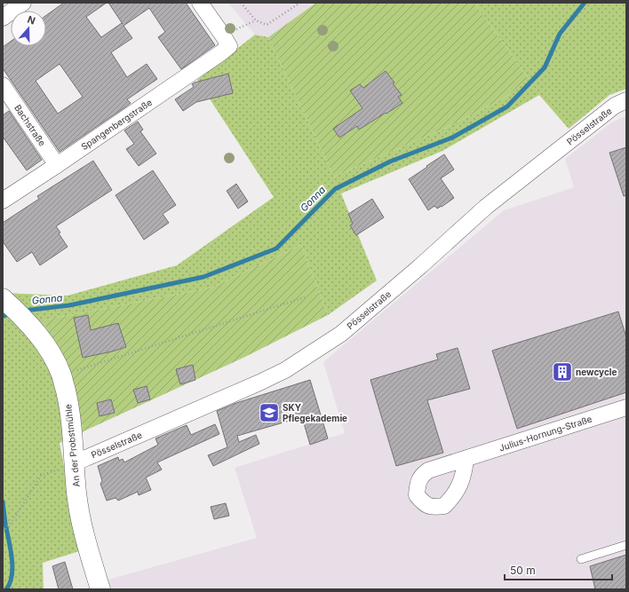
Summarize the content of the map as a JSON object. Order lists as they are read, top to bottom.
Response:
{
  "streets": {
    "street": [
      "Spangenbergstraße",
      "Bachstraße",
      "Pösselstraße",
      "Julius-Hornung-Straße",
      "An der Probstmühle"
    ]
  },
  "crossings": [
    ["Spangenbergstraße", "Bachstraße"],
    ["Pösselstraße", "An der Probstmühle"]
  ],
  "water": ["Gonna"],
  "places": {
    "building": ["newcycle"],
    "school or university": ["SKY Pflegekademie"]
  },
  "scale_bar": "50 m",
  "north": "top"
}
